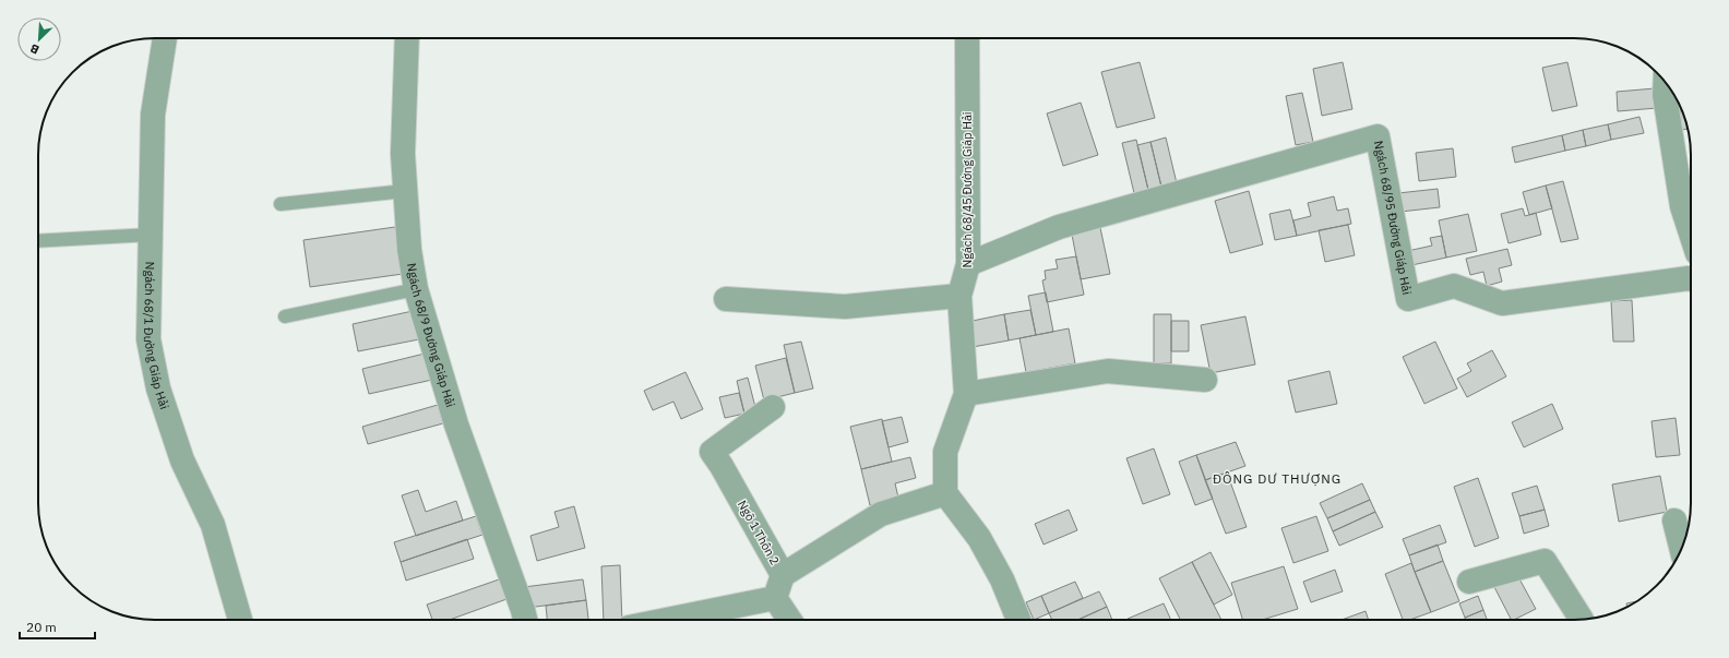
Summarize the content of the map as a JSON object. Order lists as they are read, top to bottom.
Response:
{
  "streets": {
    "street": [
      "Ngách 68/45 Đường Giáp Hải",
      "Ngách 68/95 Đường Giáp Hải",
      "Ngách 68/1 Đường Giáp Hải",
      "Ngách 68/9 Đường Giáp Hải",
      "Ngõ 1 Thôn 2"
    ]
  },
  "crossings": [
    ["Ngách 68/45 Đường Giáp Hải", "Ngách 68/95 Đường Giáp Hải"]
  ],
  "districts": ["ĐÔNG DƯ THƯỢNG"],
  "scale_bar": "20 m",
  "north": "bottom left"
}
